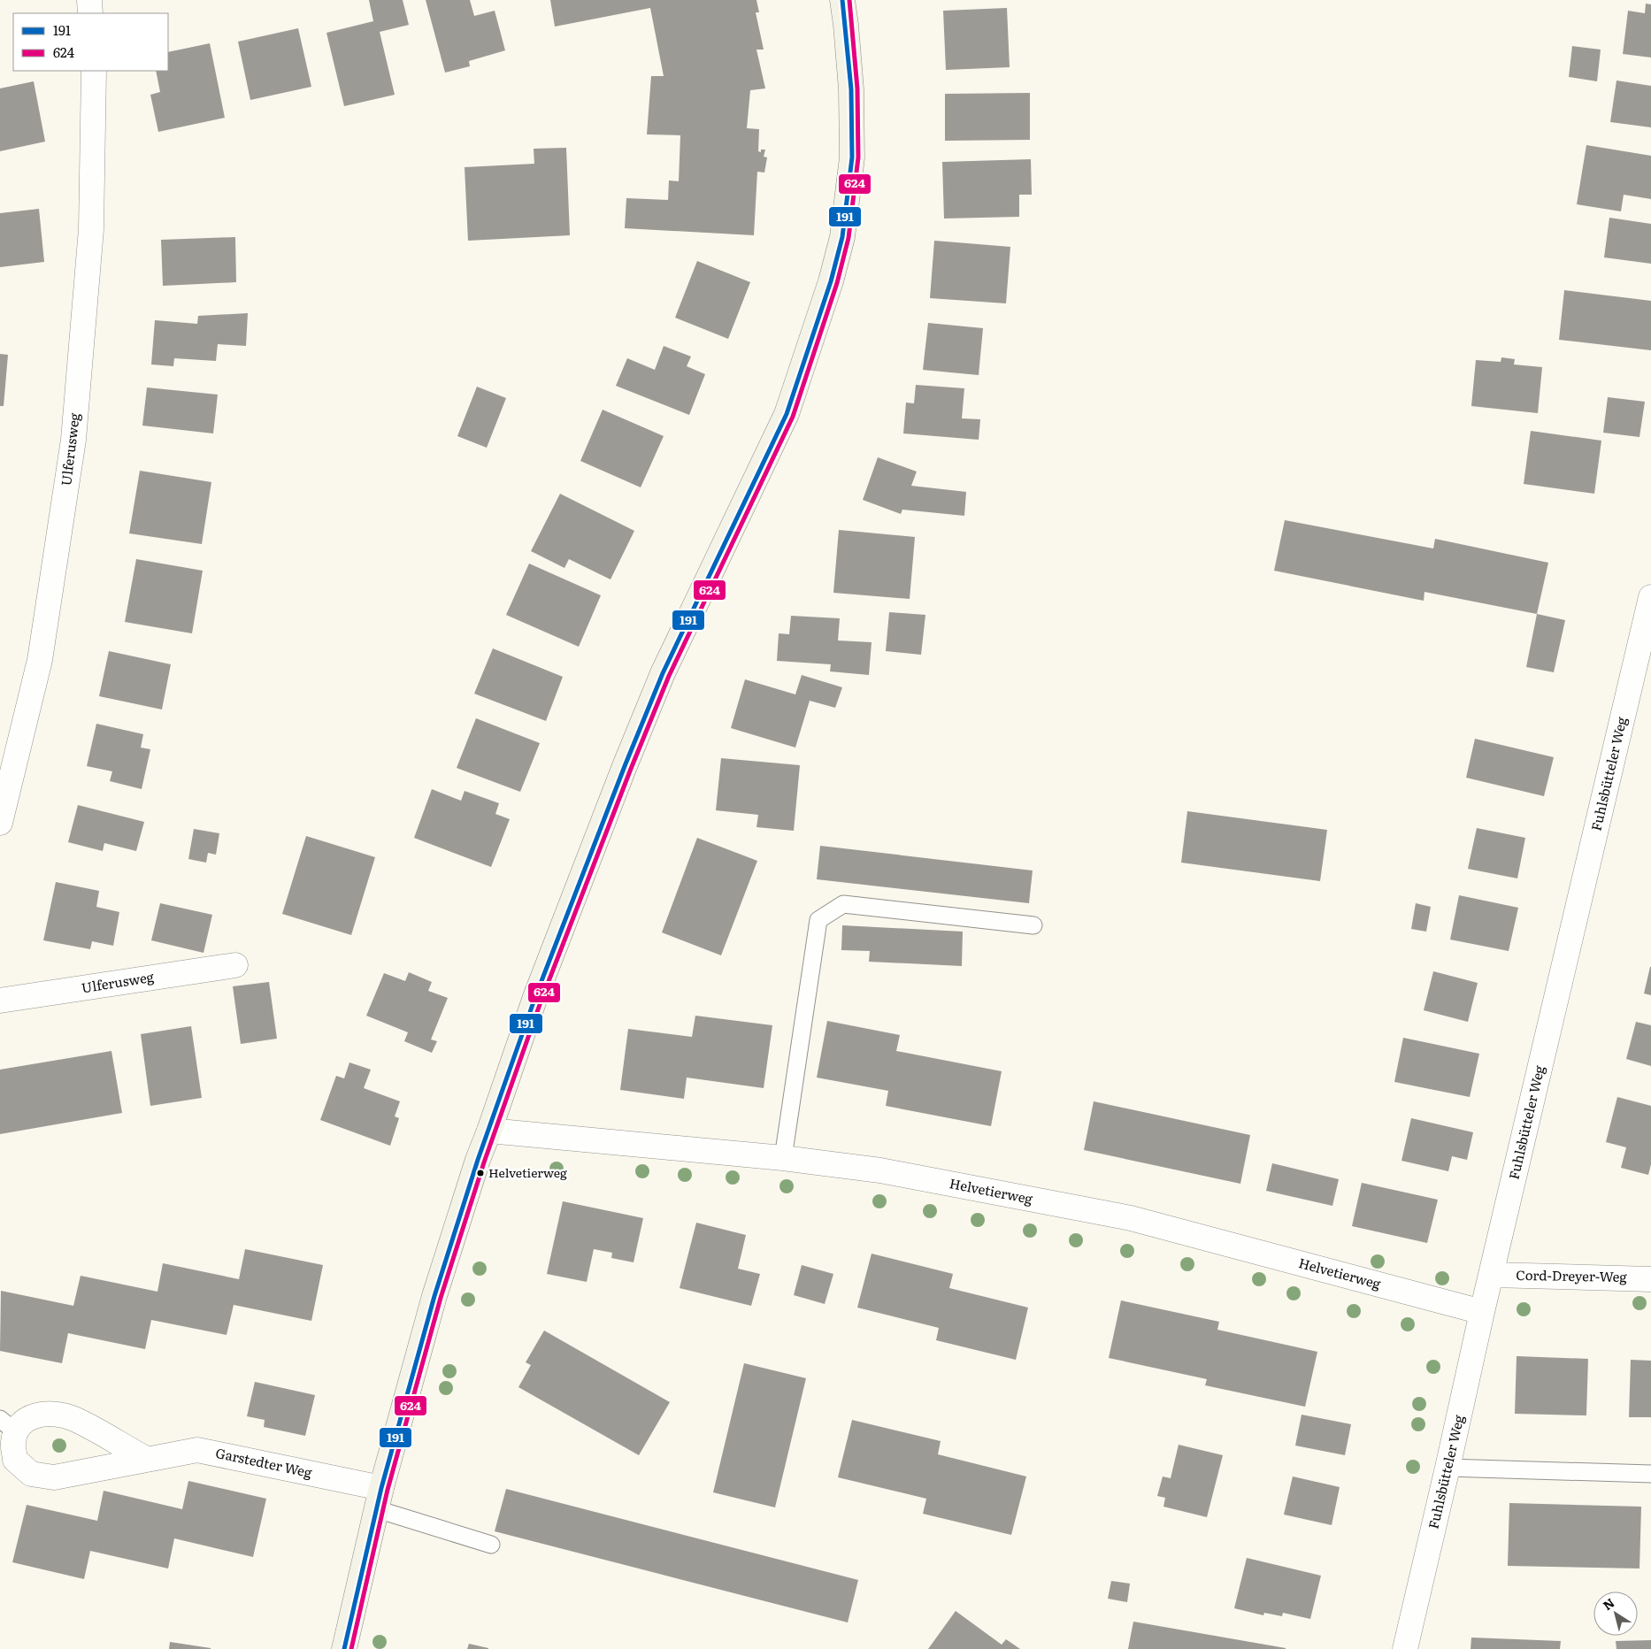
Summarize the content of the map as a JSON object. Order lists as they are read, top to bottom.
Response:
{
  "streets": {
    "street": [
      "Ulferusweg",
      "Fuhlsbütteler Weg",
      "Helvetierweg",
      "Cord-Dreyer-Weg",
      "Garstedter Weg"
    ]
  },
  "crossings": [
    ["Fuhlsbütteler Weg", "Helvetierweg"],
    ["Fuhlsbütteler Weg", "Cord-Dreyer-Weg"]
  ],
  "places": ["Helvetierweg"],
  "lines": ["transit line 191", "transit line 624"],
  "legend": ["191", "624"],
  "north": "top left"
}
